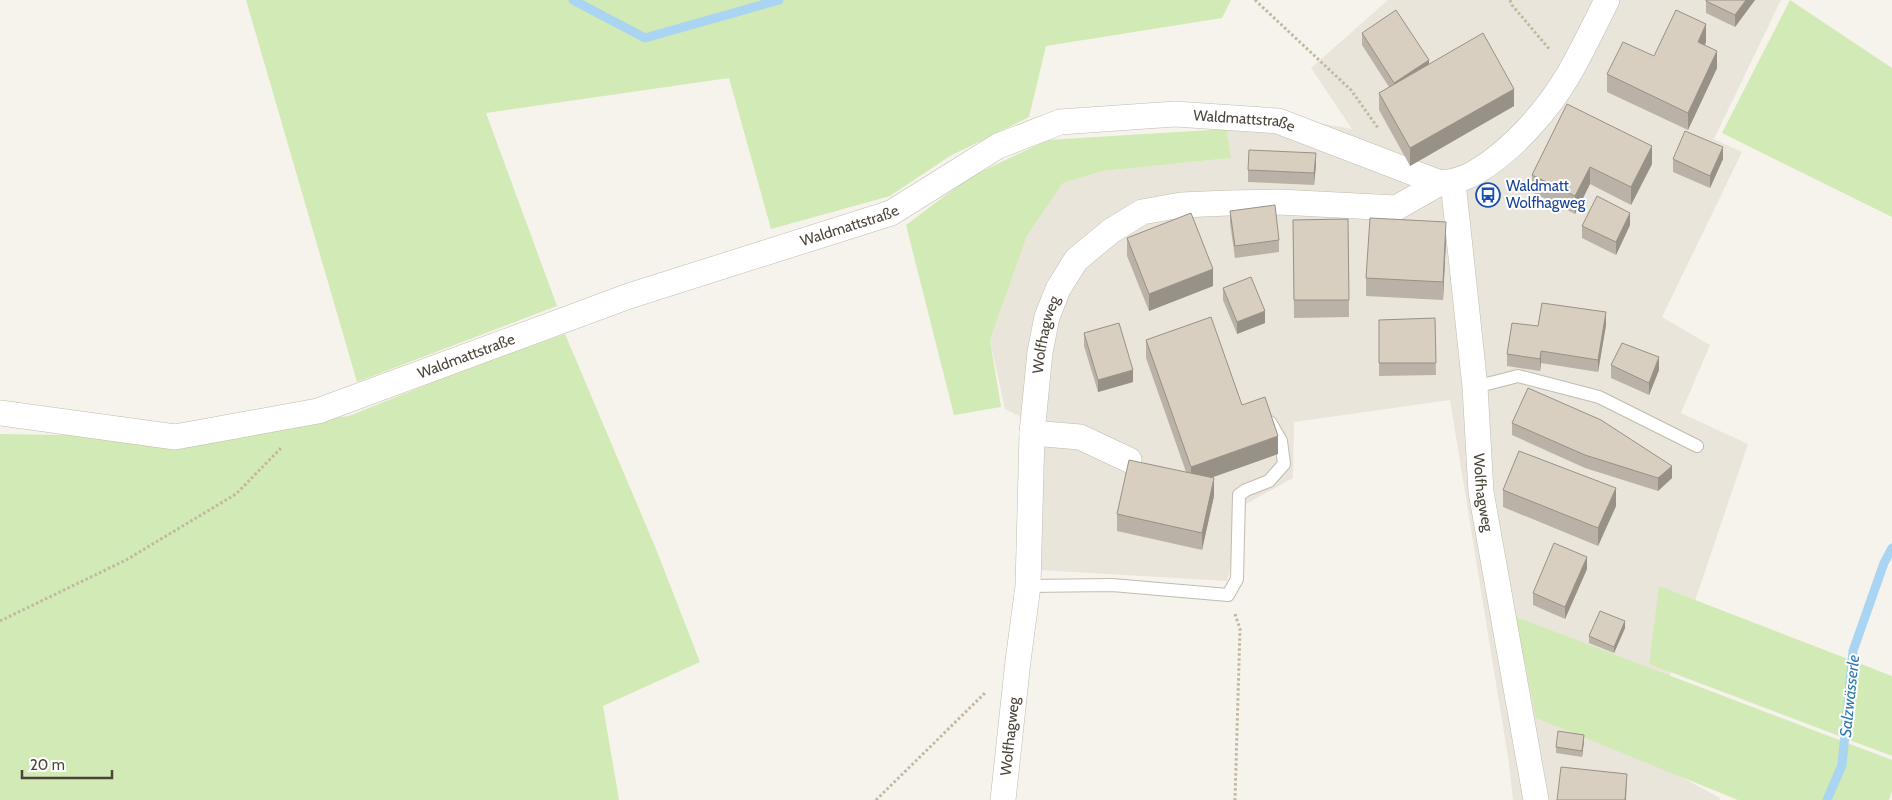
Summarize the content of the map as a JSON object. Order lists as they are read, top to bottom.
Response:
{
  "streets": {
    "street": ["Waldmattstraße", "Wolfhagweg"]
  },
  "crossings": [
    ["Waldmattstraße", "Wolfhagweg"]
  ],
  "water": ["Salzwässerle"],
  "places": {
    "bus stop": ["Waldmatt Wolfhagweg"]
  },
  "scale_bar": "20 m"
}
